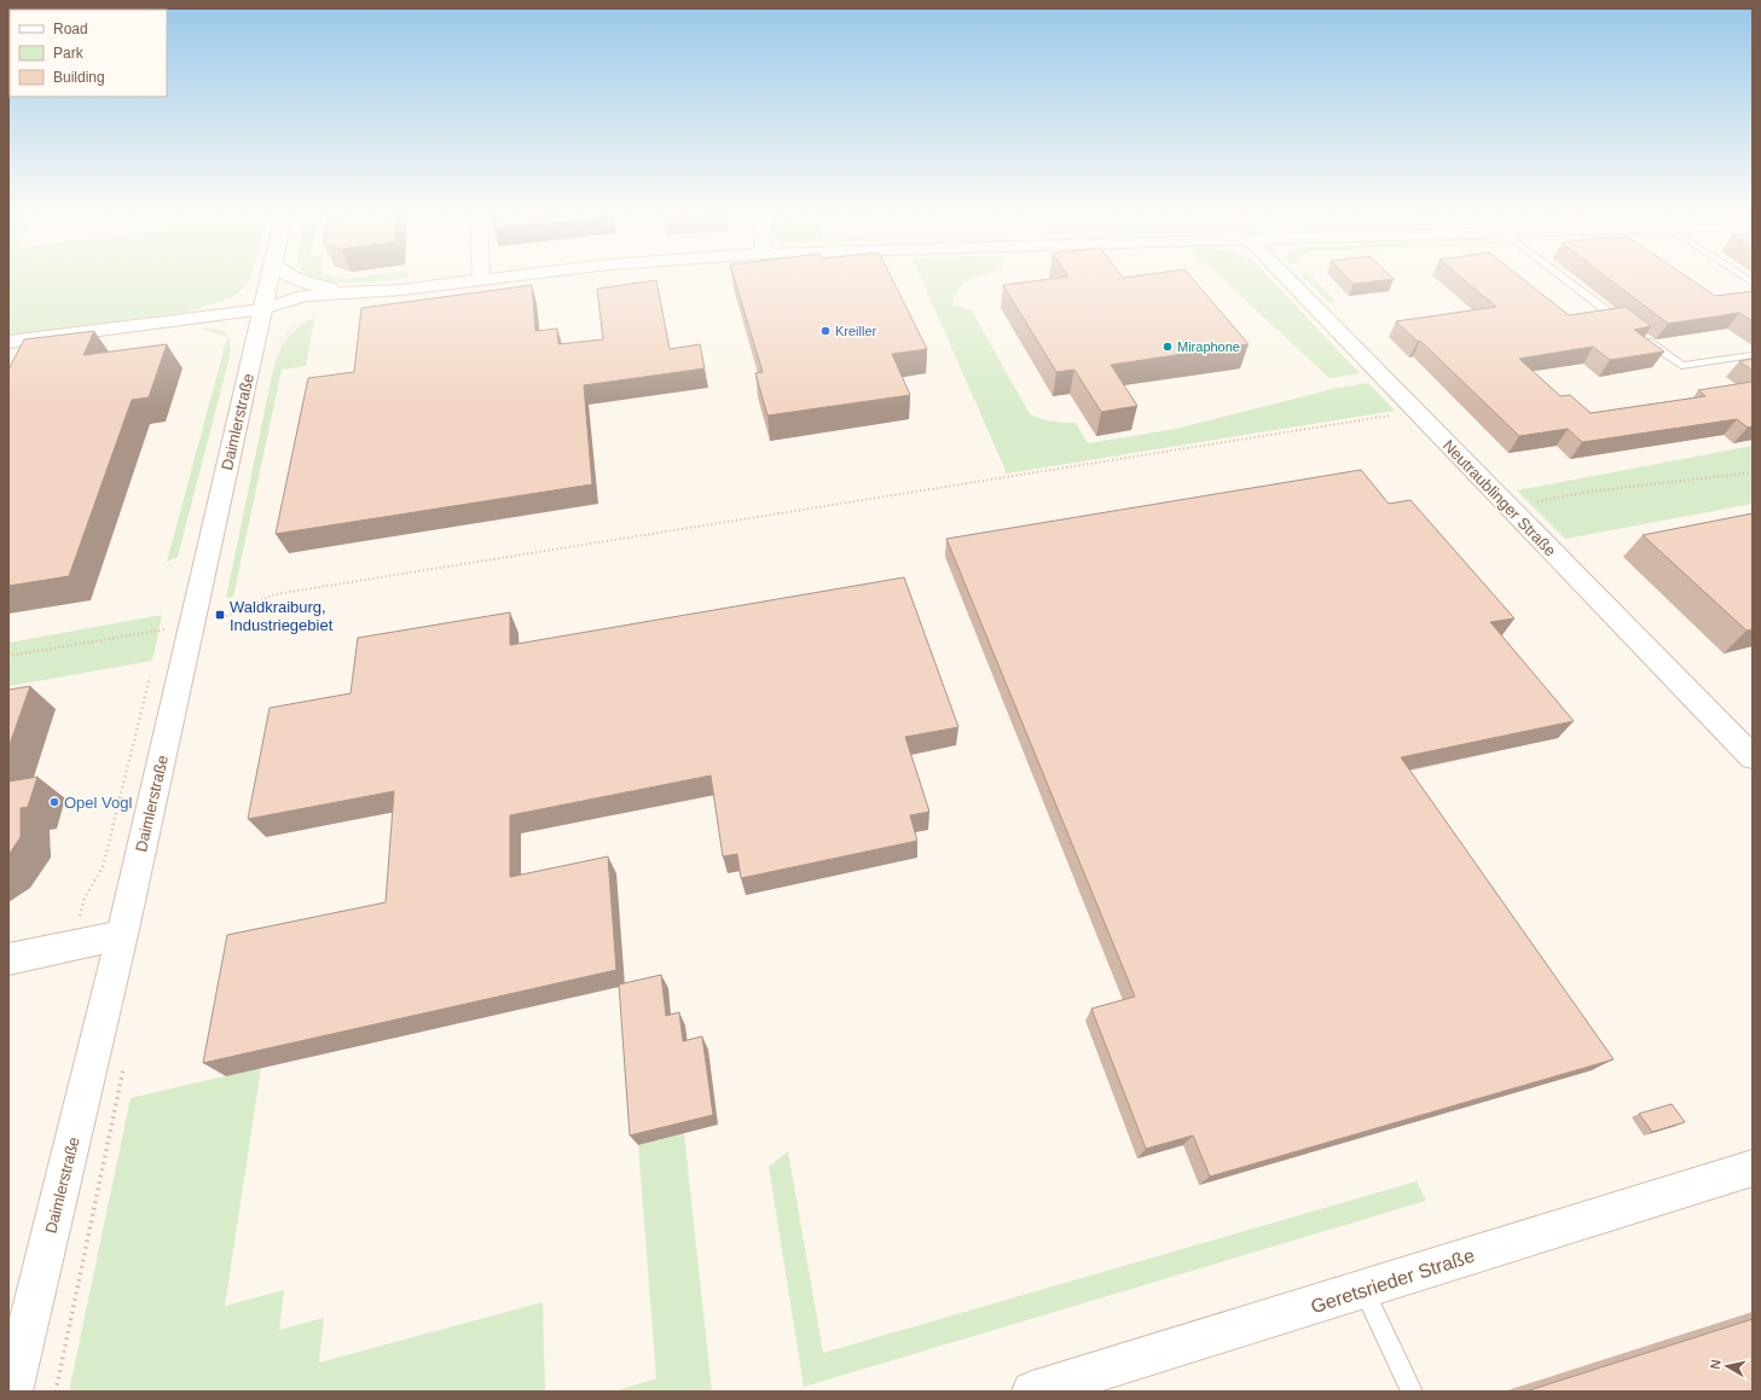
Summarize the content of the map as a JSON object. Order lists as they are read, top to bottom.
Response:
{
  "streets": {
    "street": ["Daimlerstraße", "Neutraublinger Straße", "Geretsrieder Straße"]
  },
  "places": {
    "other": ["Kreiller", "Miraphone", "Opel Vogl"],
    "transit": ["Waldkraiburg, Industriegebiet"]
  },
  "legend": ["Road", "Park", "Building"],
  "north": "left"
}
